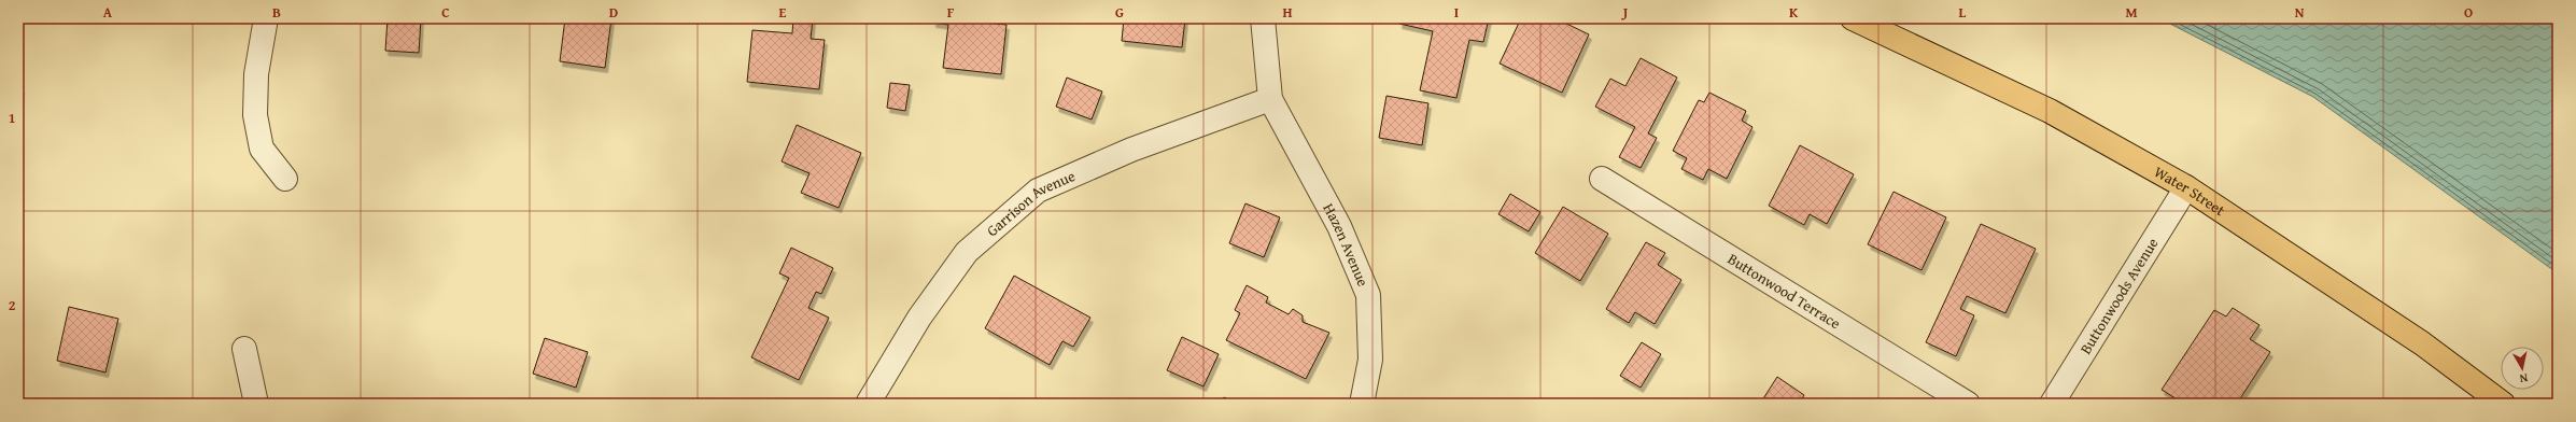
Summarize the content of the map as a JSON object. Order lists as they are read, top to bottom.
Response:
{
  "streets": {
    "main road": ["Water Street"],
    "street": [
      "Garrison Avenue",
      "Hazen Avenue",
      "Buttonwood Terrace",
      "Buttonwoods Avenue"
    ]
  },
  "crossings": [
    ["Water Street", "Buttonwoods Avenue"],
    ["Garrison Avenue", "Hazen Avenue"]
  ],
  "north": "bottom",
  "grid": {
    "columns": [
      "A",
      "B",
      "C",
      "D",
      "E",
      "F",
      "G",
      "H",
      "I",
      "J",
      "K",
      "L",
      "M",
      "N",
      "O"
    ],
    "rows": ["1", "2"]
  }
}
